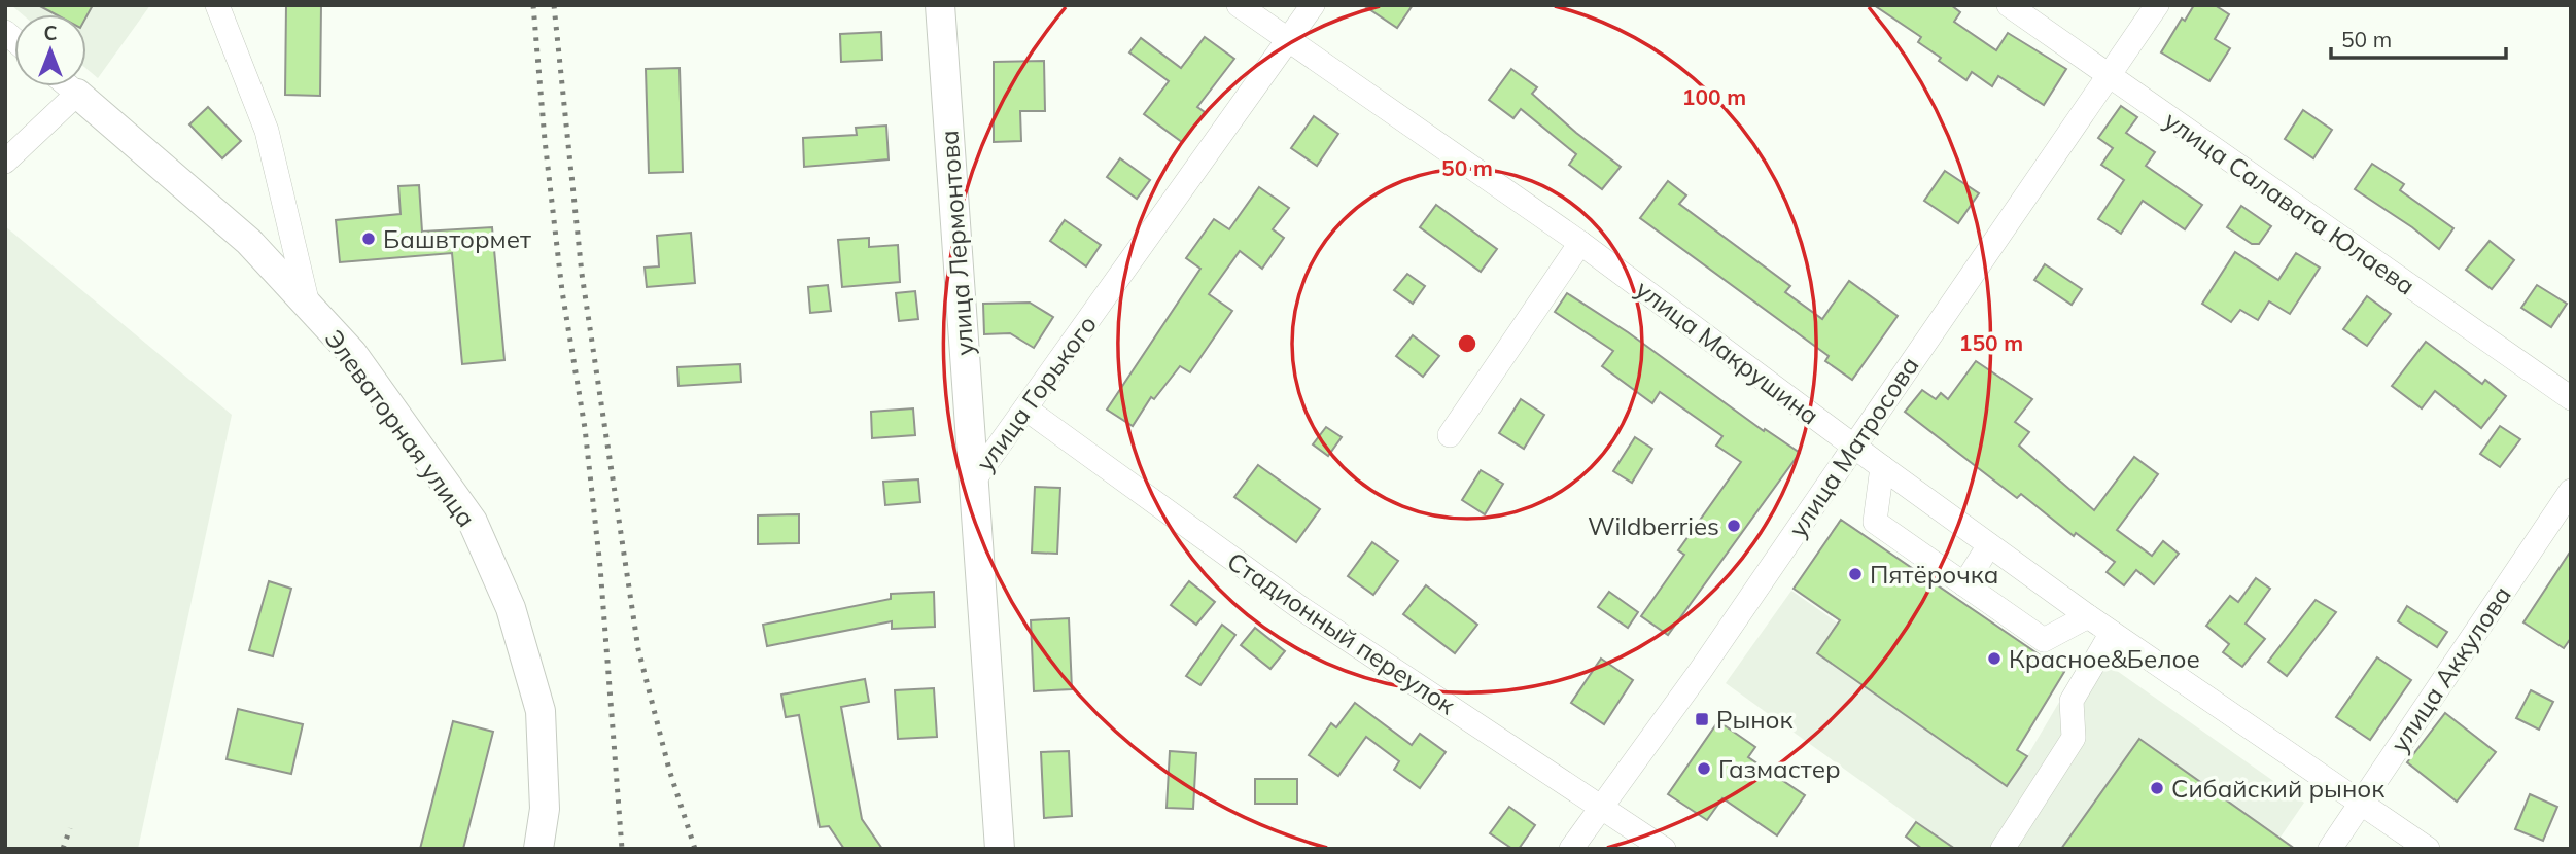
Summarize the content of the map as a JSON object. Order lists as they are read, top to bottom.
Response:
{
  "streets": {
    "main road": ["улица Лермонтова", "улица Горького", "Элеваторная улица"],
    "street": [
      "улица Салавата Юлаева",
      "улица Макрушина",
      "улица Матросова",
      "Стадионный переулок",
      "улица Аккулова"
    ]
  },
  "crossings": [
    ["улица Салавата Юлаева", "улица Матросова"],
    ["улица Лермонтова", "улица Горького"],
    ["улица Макрушина", "улица Горького"],
    ["улица Макрушина", "улица Матросова"],
    ["улица Макрушина", "улица Аккулова"],
    ["улица Горького", "Стадионный переулок"],
    ["улица Матросова", "Стадионный переулок"]
  ],
  "places": {
    "other": [
      "Башвтормет",
      "Wildberries",
      "Пятёрочка",
      "Красное&Белое",
      "Газмастер",
      "Сибайский рынок"
    ],
    "transit": ["Рынок"]
  },
  "scale_bar": "50 m",
  "north": "top",
  "rings": ["100 m", "50 m", "150 m"]
}
